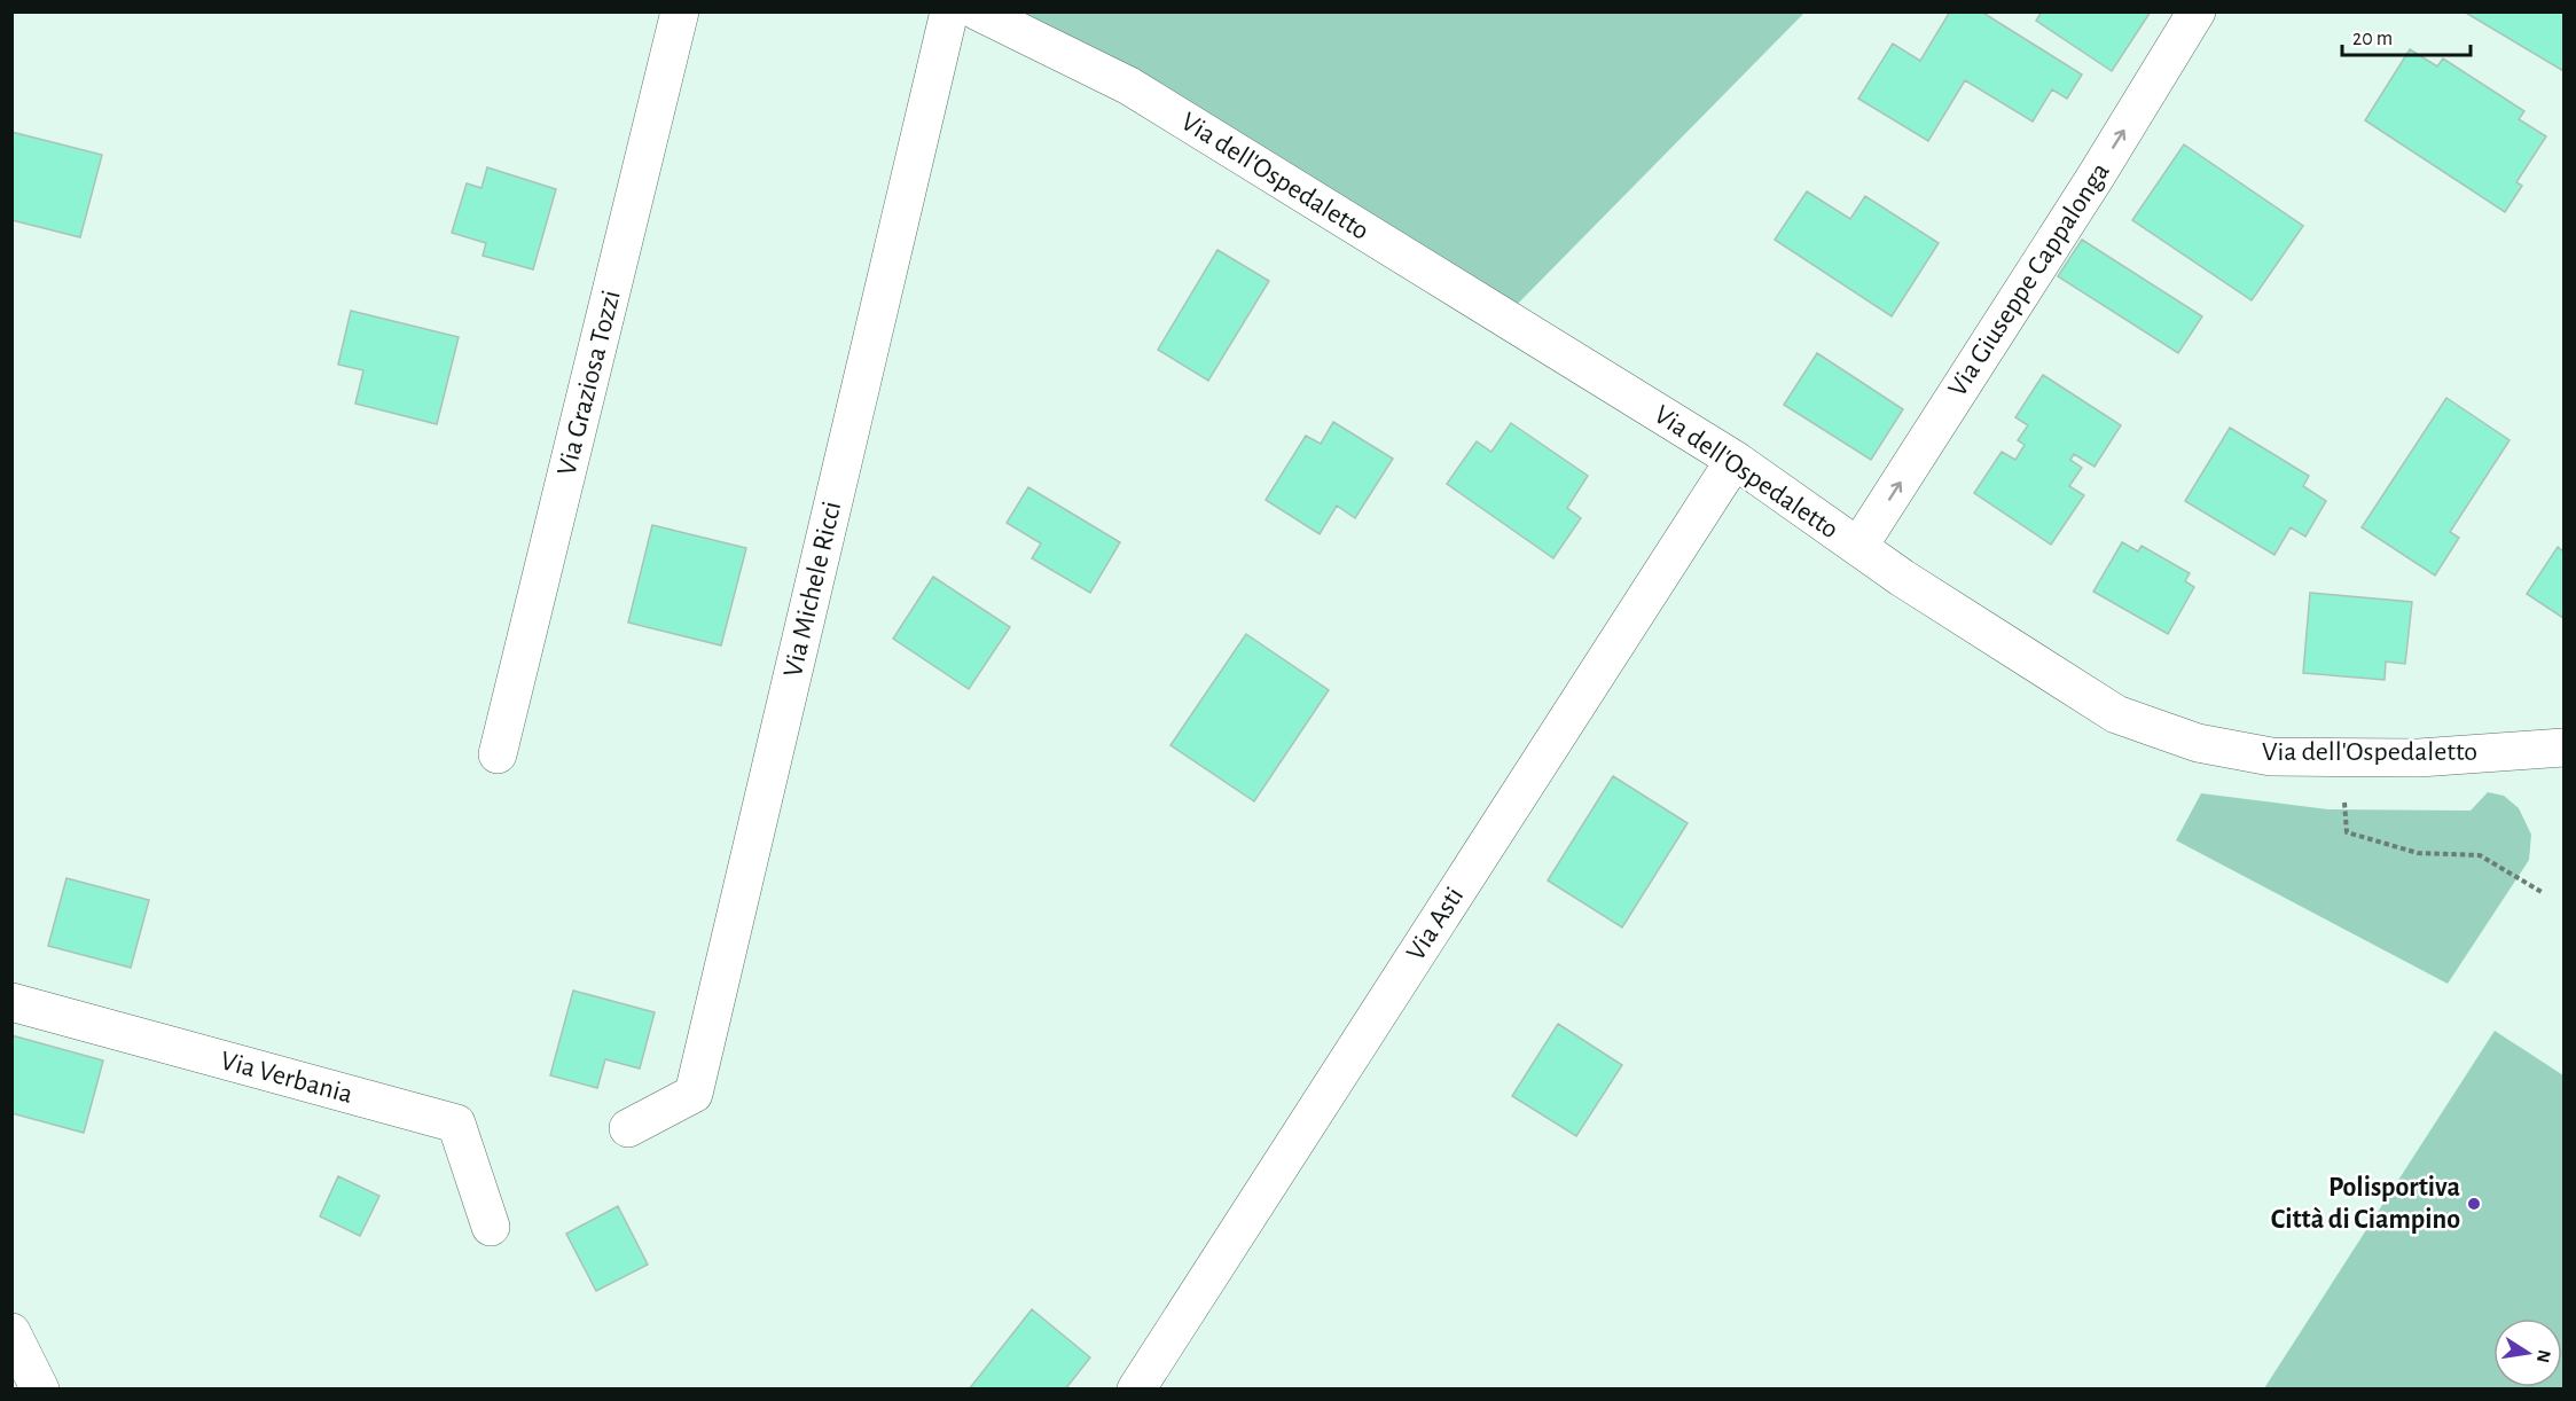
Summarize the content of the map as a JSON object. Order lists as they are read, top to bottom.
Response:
{
  "streets": {
    "street": [
      "Via dell'Ospedaletto",
      "Via Giuseppe Cappalonga",
      "Via Graziosa Tozzi",
      "Via Michele Ricci",
      "Via Asti",
      "Via Verbania"
    ]
  },
  "crossings": [
    ["Via dell'Ospedaletto", "Via Giuseppe Cappalonga"],
    ["Via dell'Ospedaletto", "Via Asti"]
  ],
  "one_way": ["Via Giuseppe Cappalonga"],
  "places": ["Polisportiva Città di Ciampino"],
  "scale_bar": "20 m",
  "north": "right"
}
